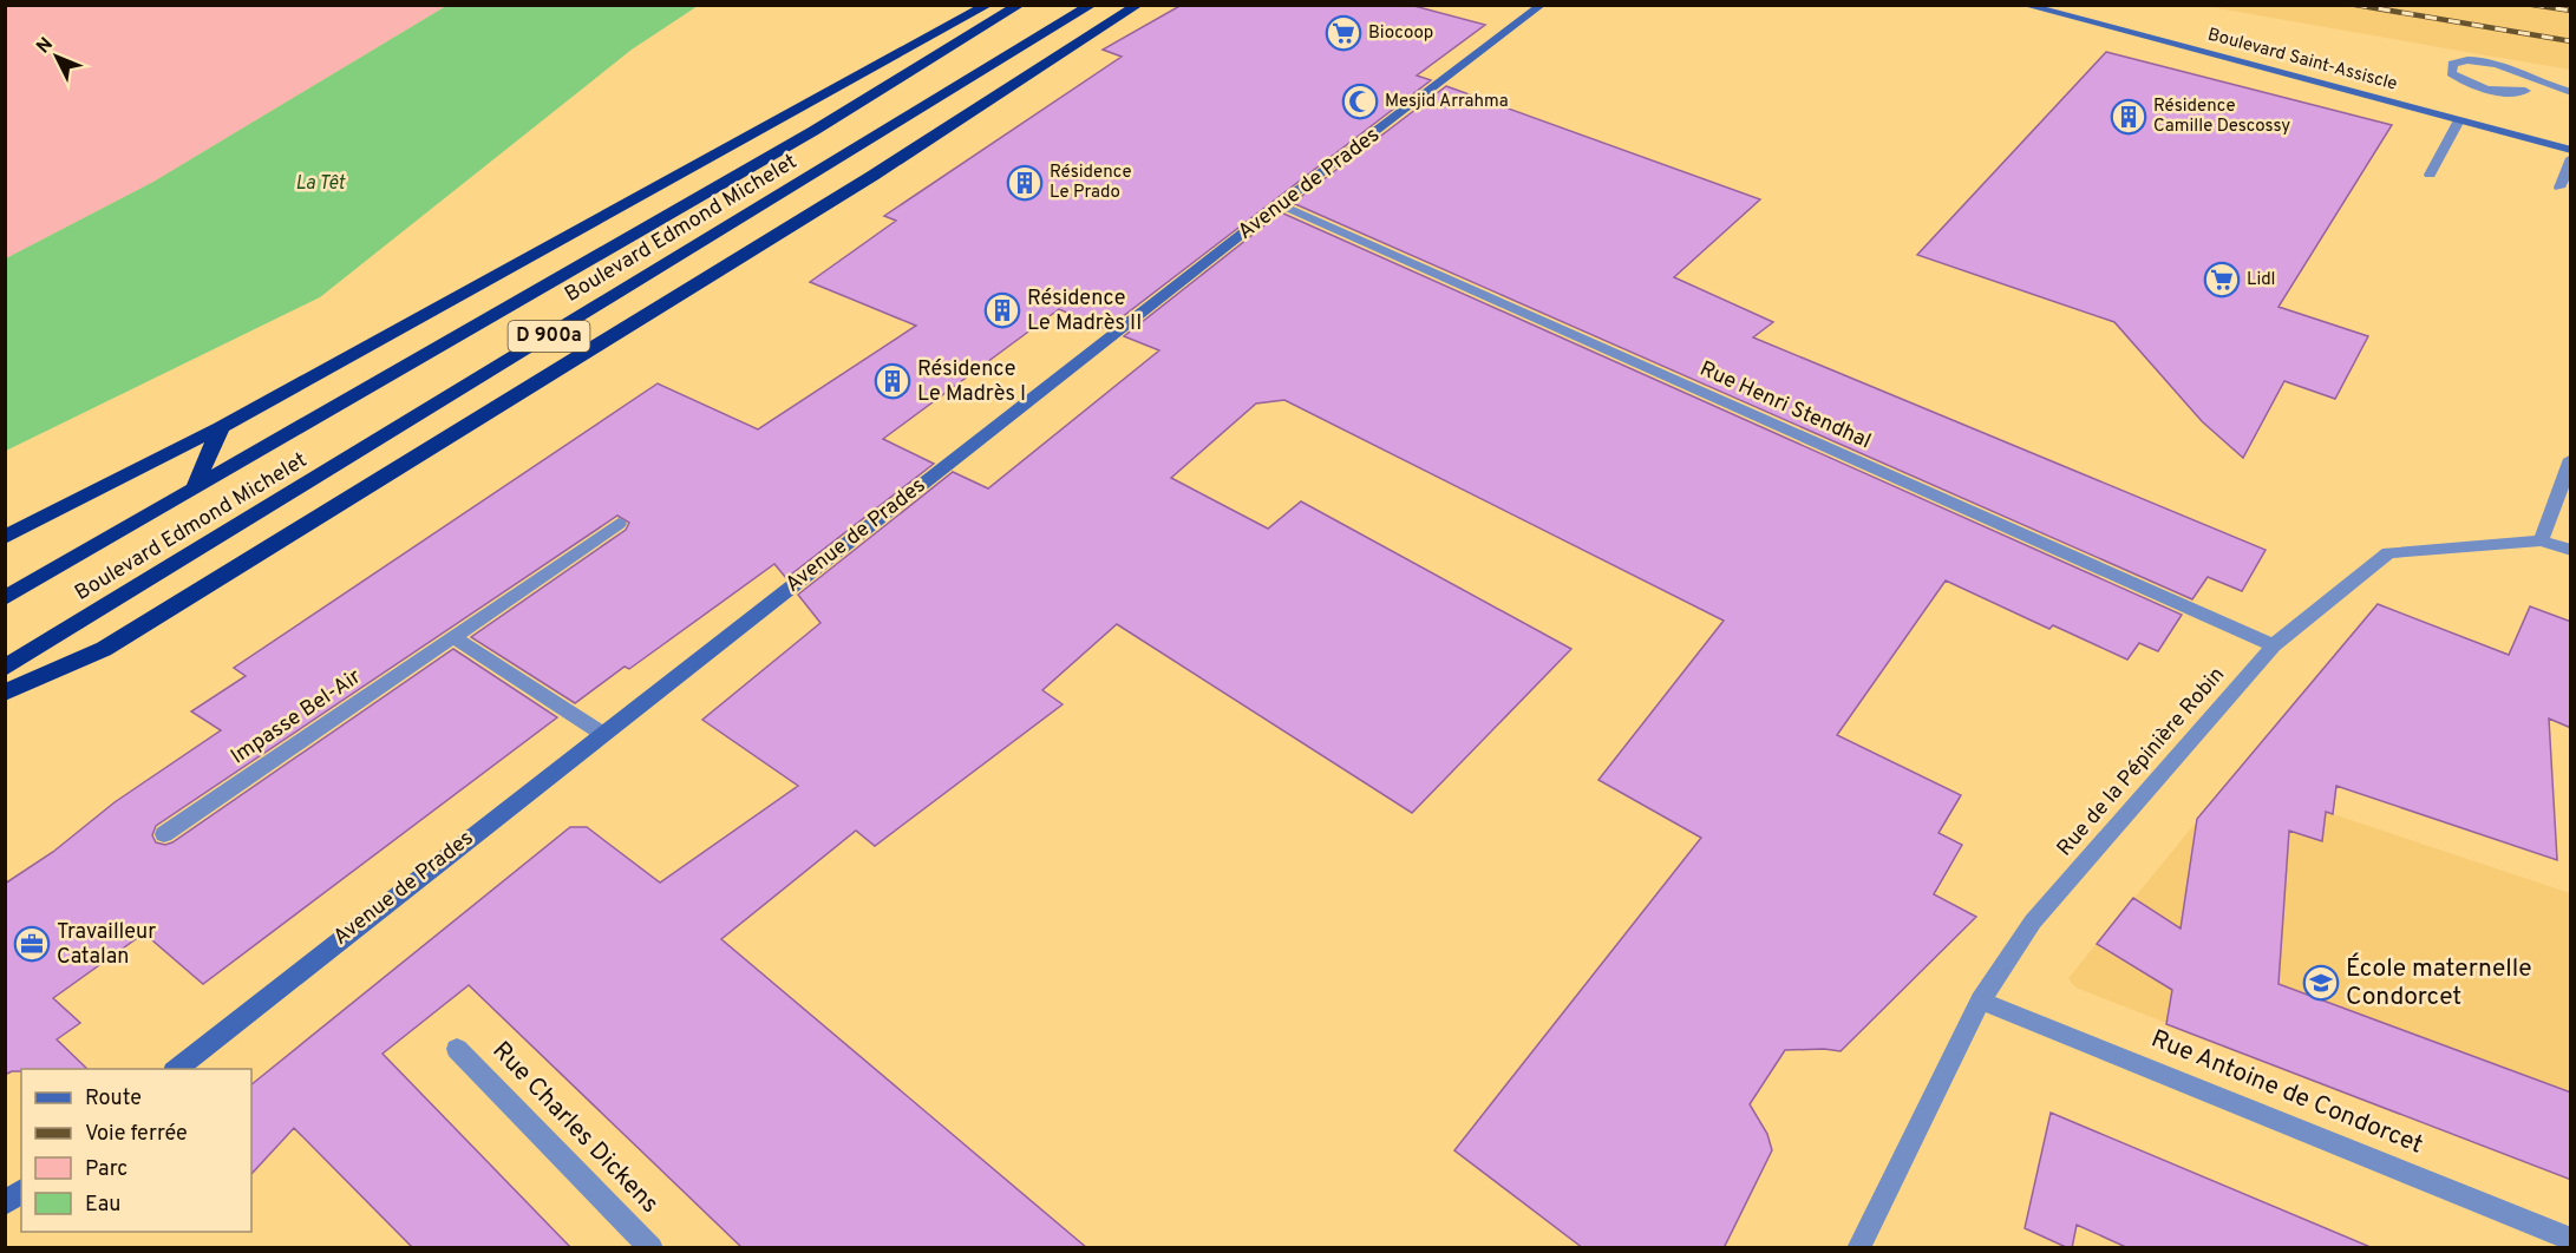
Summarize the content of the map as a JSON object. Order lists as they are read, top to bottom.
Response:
{
  "streets": {
    "highway": ["Boulevard Edmond Michelet", "D 900a"],
    "main road": ["Boulevard Saint-Assiscle", "Avenue de Prades"],
    "street": [
      "Rue Henri Stendhal",
      "Impasse Bel-Air",
      "Rue de la Pépinière Robin",
      "Rue Antoine de Condorcet",
      "Rue Charles Dickens"
    ]
  },
  "crossings": [
    ["Avenue de Prades", "Rue Henri Stendhal"],
    ["Rue Henri Stendhal", "Rue de la Pépinière Robin"],
    ["Rue de la Pépinière Robin", "Rue Antoine de Condorcet"]
  ],
  "water": ["La Têt"],
  "places": {
    "supermarket": ["Biocoop", "Lidl"],
    "mosque": ["Mesjid Arrahma"],
    "building": [
      "Résidence Camille Descossy",
      "Résidence Le Prado",
      "Résidence Le Madrès II",
      "Résidence Le Madrès I"
    ],
    "office": ["Travailleur Catalan"],
    "school or university": ["École maternelle Condorcet"]
  },
  "legend": [
    "Route",
    "Voie ferrée",
    "Parc",
    "Eau"
  ],
  "north": "top left"
}
